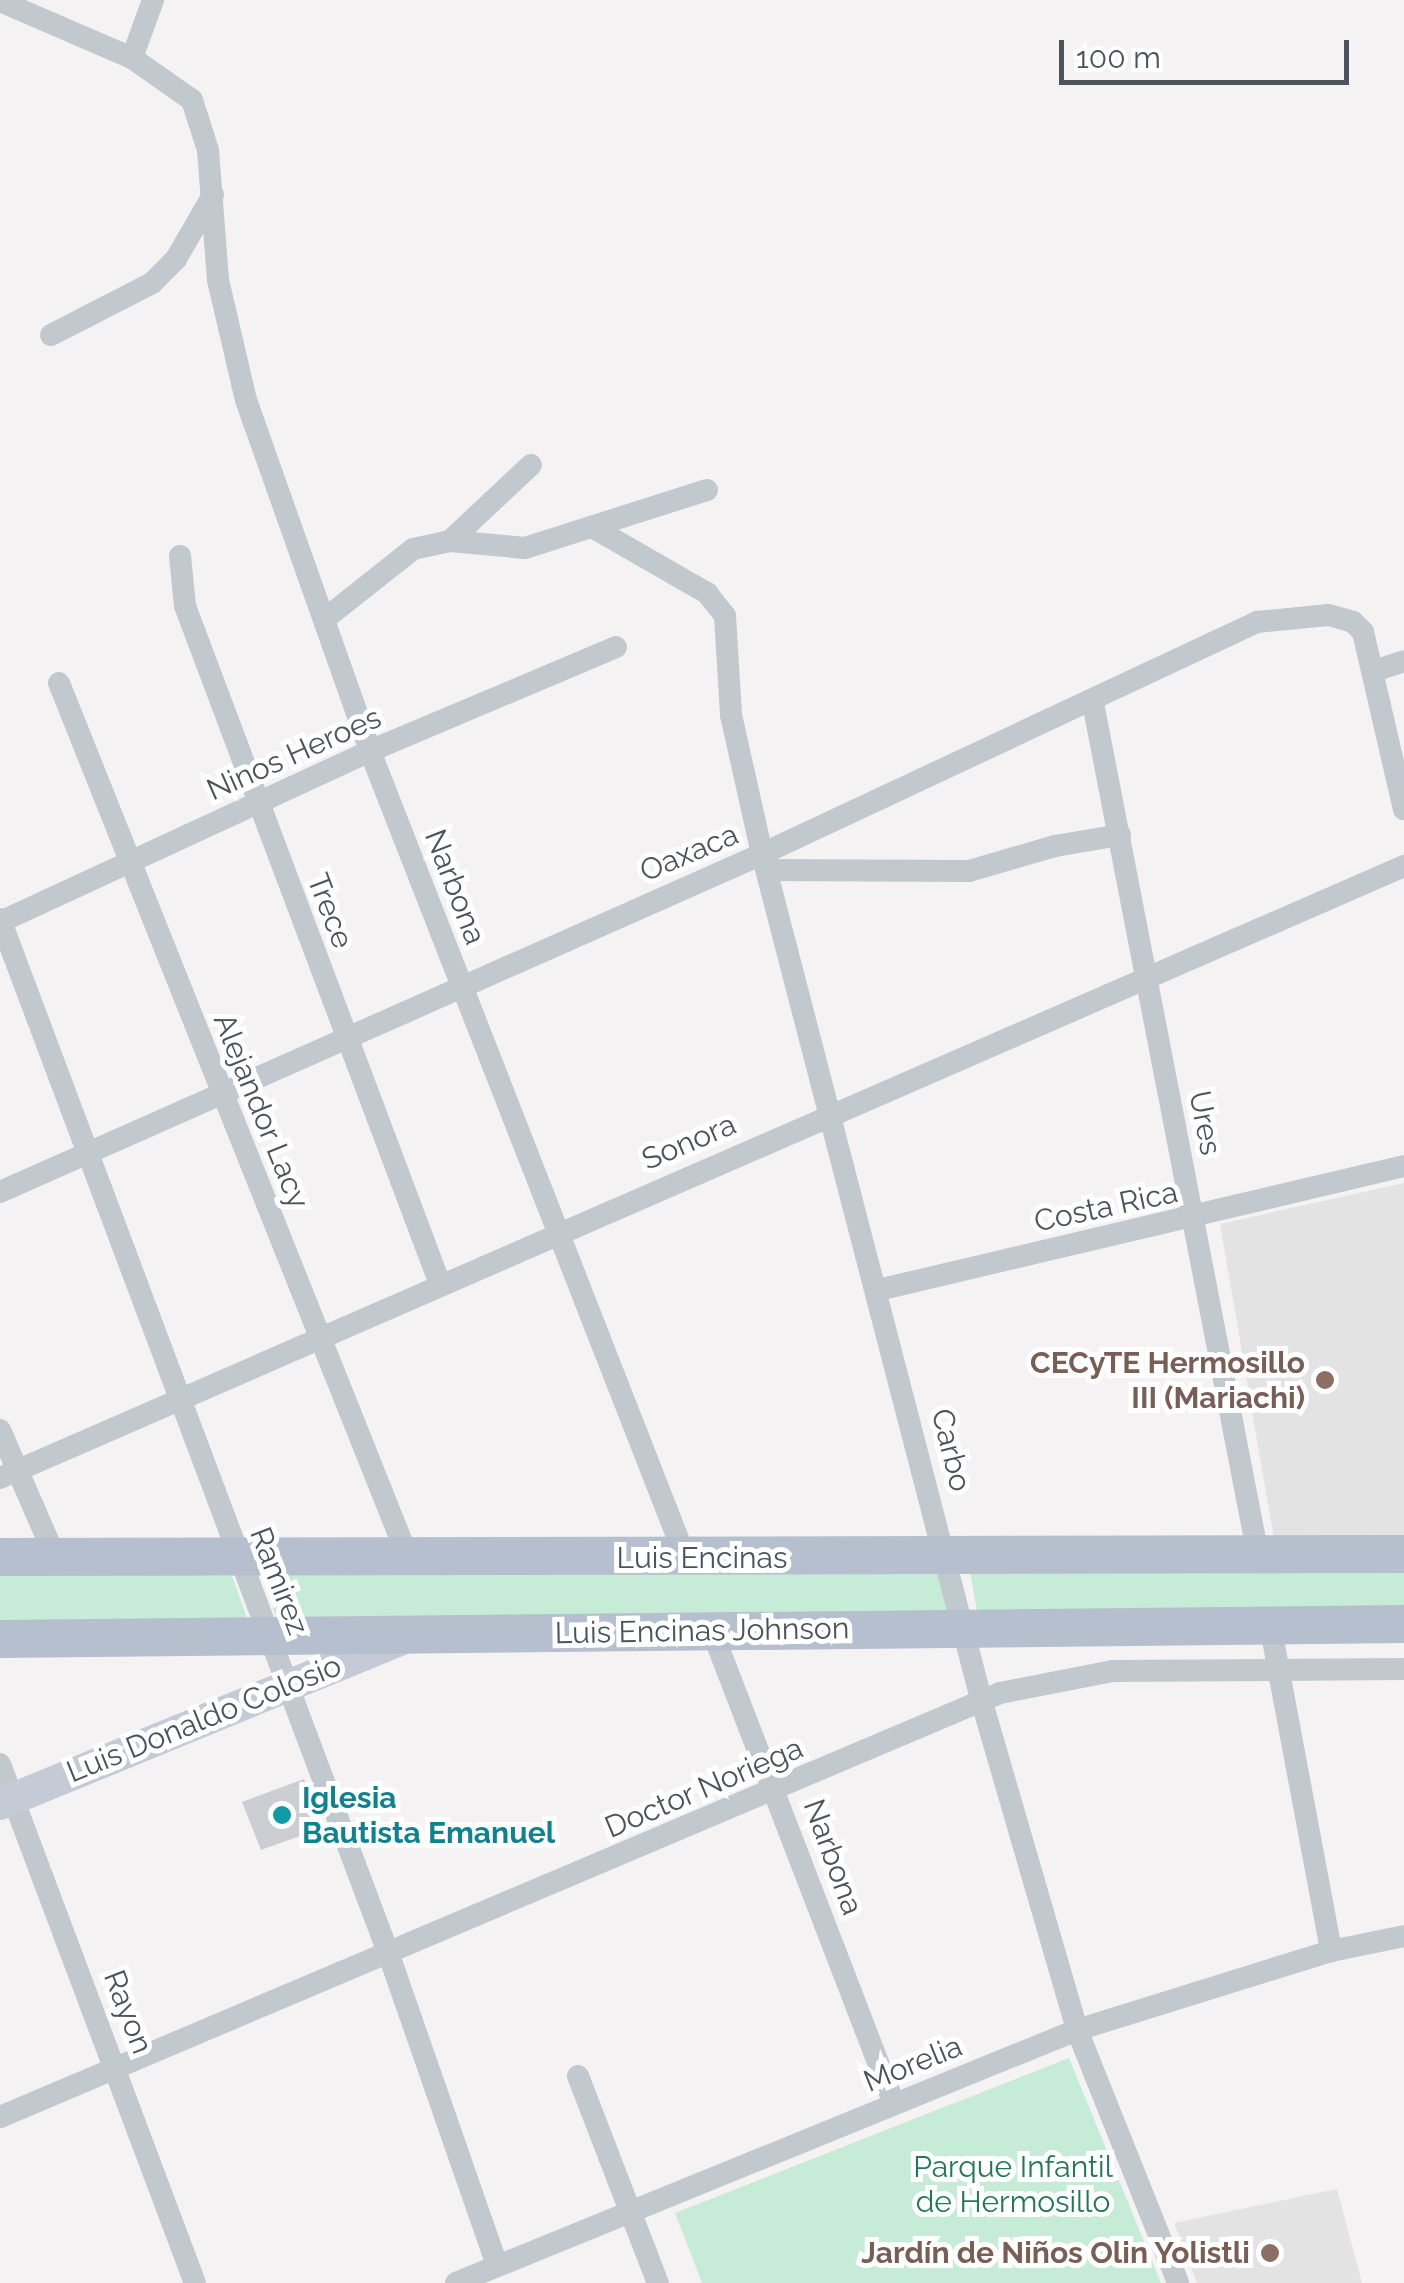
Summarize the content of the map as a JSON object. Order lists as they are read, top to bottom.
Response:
{
  "streets": {
    "main road": ["Luis Encinas", "Luis Encinas Johnson", "Luis Donaldo Colosio"],
    "street": [
      "Ninos Heroes",
      "Oaxaca",
      "Narbona",
      "Trece",
      "Alejandor Lacy",
      "Ures",
      "Sonora",
      "Costa Rica",
      "Carbo",
      "Ramirez",
      "Doctor Noriega",
      "Rayon",
      "Morelia"
    ]
  },
  "crossings": [
    ["Ninos Heroes", "Narbona"],
    ["Ninos Heroes", "Trece"],
    ["Ninos Heroes", "Alejandor Lacy"],
    ["Ninos Heroes", "Ramirez"],
    ["Oaxaca", "Narbona"],
    ["Oaxaca", "Trece"],
    ["Oaxaca", "Alejandor Lacy"],
    ["Oaxaca", "Ures"],
    ["Oaxaca", "Carbo"],
    ["Oaxaca", "Ramirez"],
    ["Narbona", "Sonora"],
    ["Narbona", "Luis Encinas"],
    ["Narbona", "Luis Encinas Johnson"],
    ["Narbona", "Doctor Noriega"],
    ["Narbona", "Morelia"],
    ["Trece", "Sonora"],
    ["Alejandor Lacy", "Sonora"],
    ["Alejandor Lacy", "Luis Encinas"],
    ["Ures", "Sonora"],
    ["Ures", "Costa Rica"],
    ["Ures", "Luis Encinas"],
    ["Sonora", "Carbo"],
    ["Sonora", "Ramirez"],
    ["Costa Rica", "Carbo"],
    ["Carbo", "Luis Encinas"],
    ["Carbo", "Luis Encinas Johnson"],
    ["Carbo", "Doctor Noriega"],
    ["Carbo", "Morelia"],
    ["Luis Encinas", "Ramirez"],
    ["Ramirez", "Luis Encinas Johnson"],
    ["Ramirez", "Luis Donaldo Colosio"],
    ["Ramirez", "Doctor Noriega"],
    ["Ramirez", "Morelia"],
    ["Luis Encinas Johnson", "Luis Donaldo Colosio"],
    ["Luis Donaldo Colosio", "Rayon"],
    ["Doctor Noriega", "Rayon"]
  ],
  "parks": ["Parque Infantil de Hermosillo"],
  "places": ["CECyTE Hermosillo III (Mariachi)", "Iglesia Bautista Emanuel", "Jardín de Niños Olin Yolistli"],
  "scale_bar": "100 m"
}
